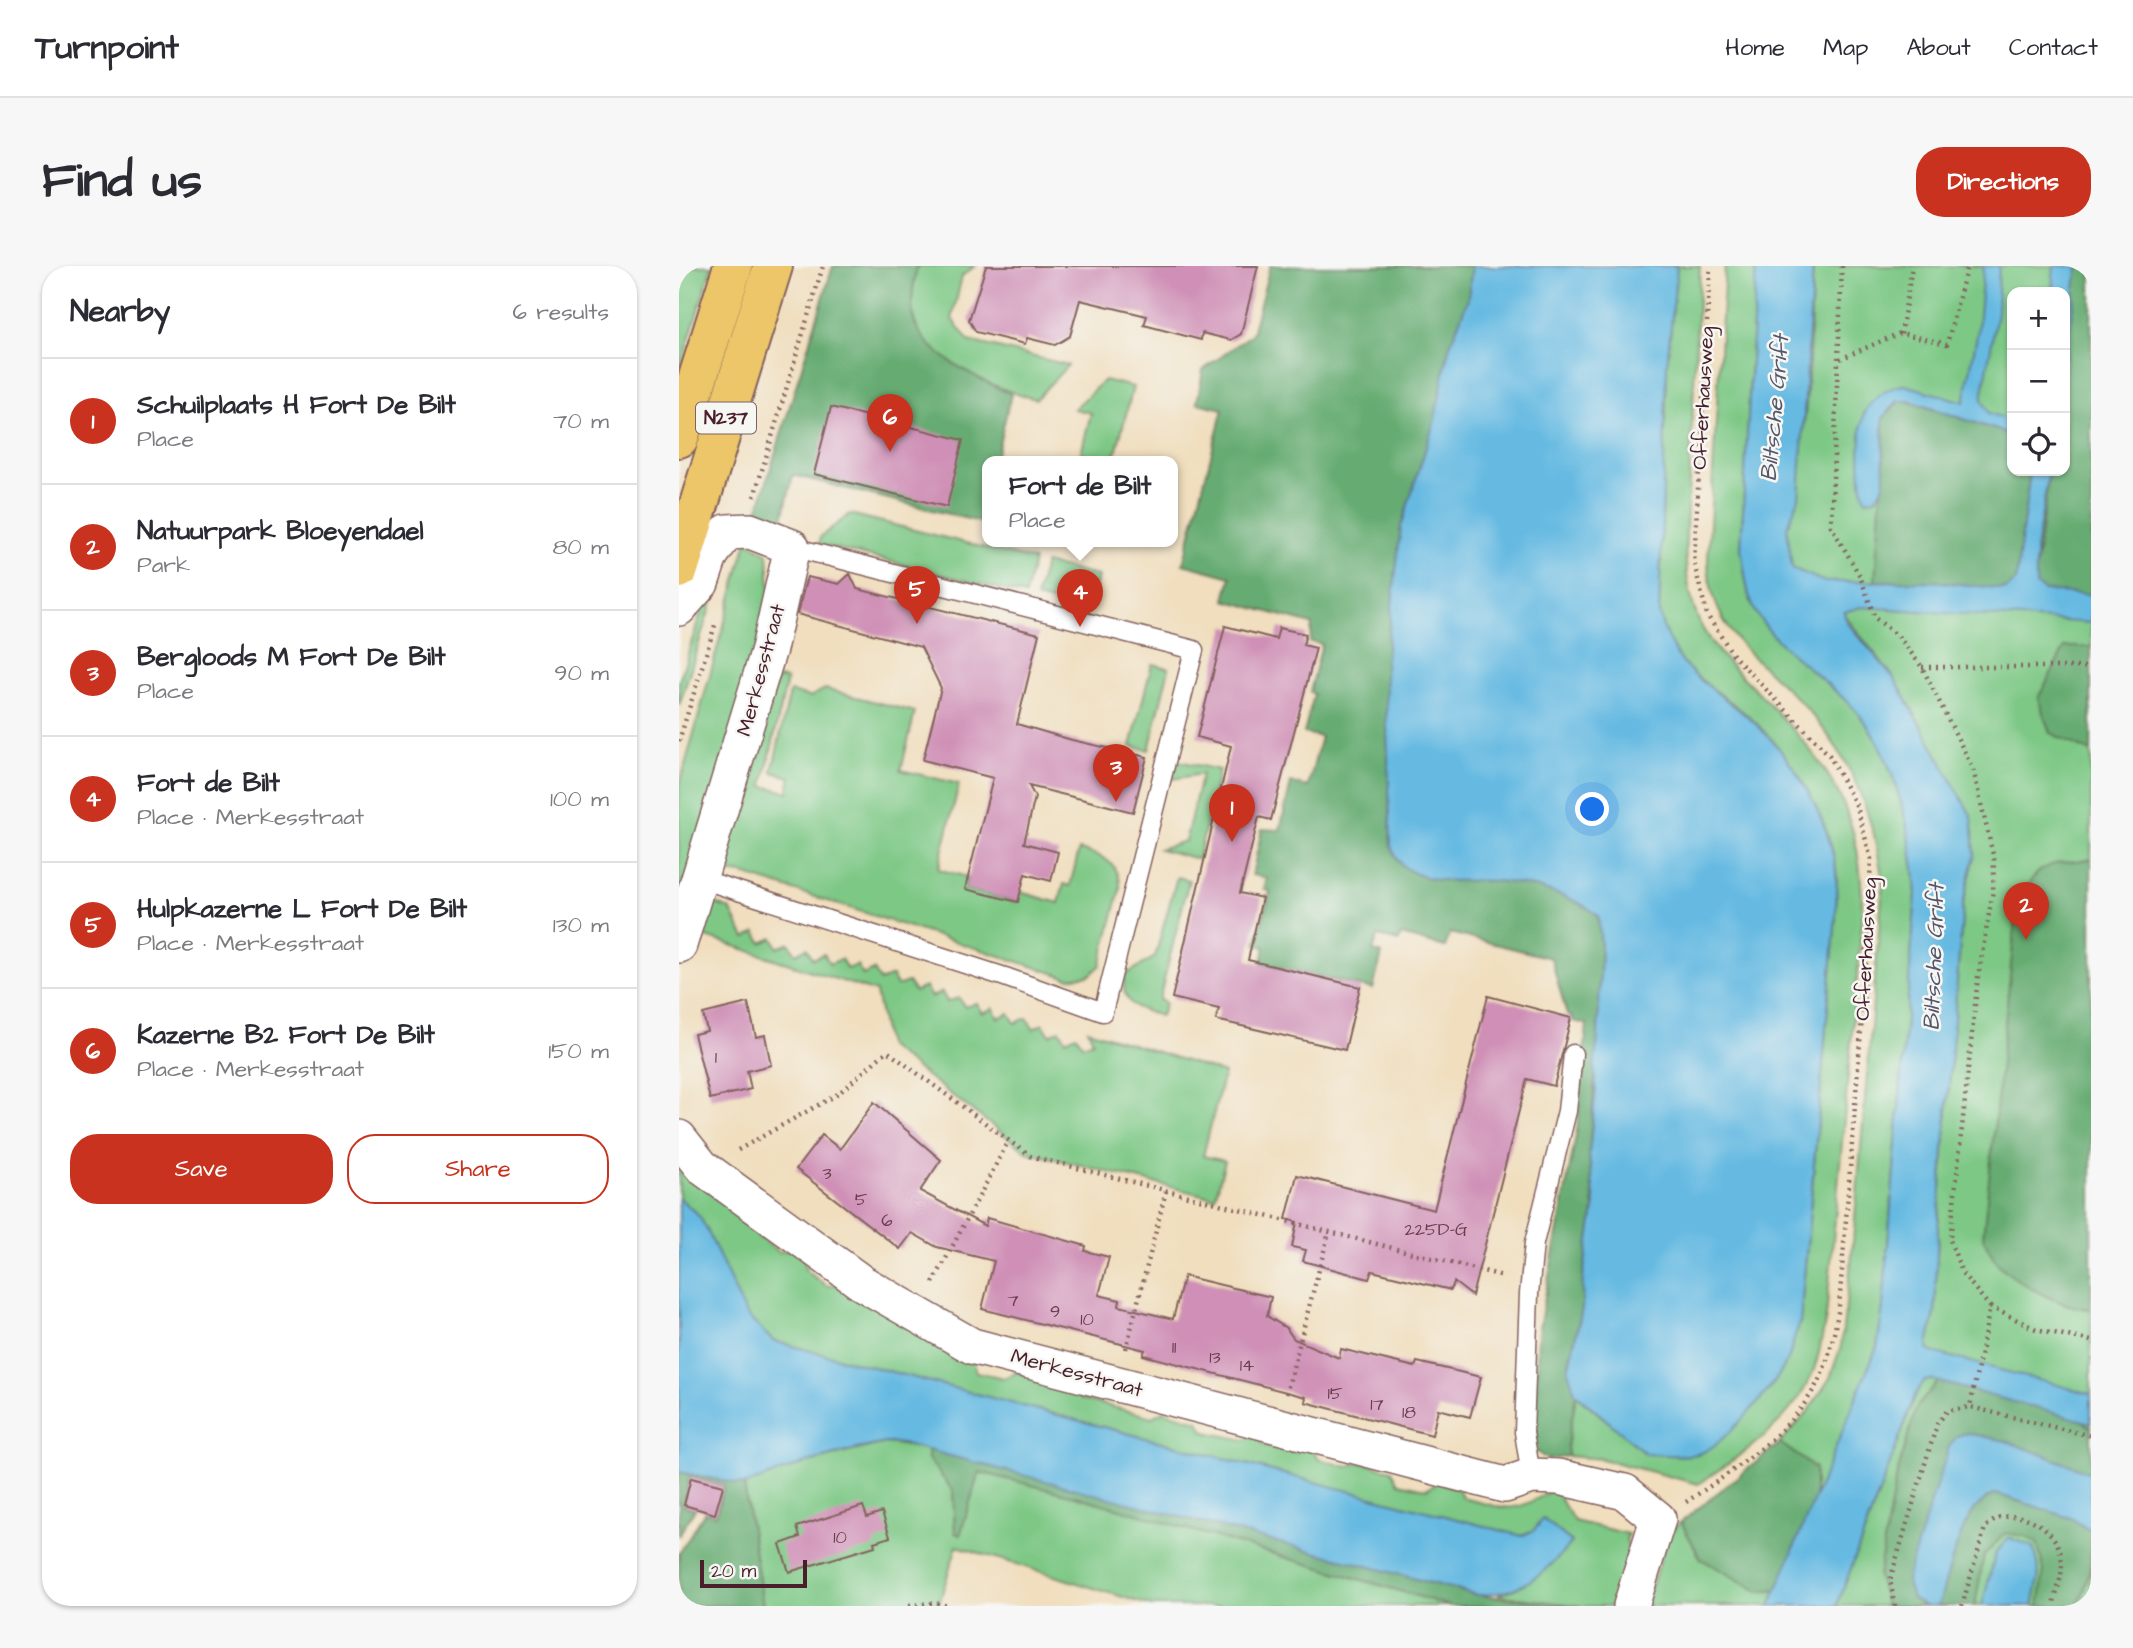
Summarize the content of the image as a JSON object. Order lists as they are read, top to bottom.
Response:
{
  "streets": {
    "main road": ["N237"],
    "street": ["Merkesstraat"],
    "path": ["Offerhausweg"]
  },
  "crossings": [
    ["Offerhausweg", "Merkesstraat"]
  ],
  "water": ["Biltsche Grift"],
  "house_numbers": [
    "1",
    "3",
    "5",
    "6",
    "225D-G",
    "7",
    "9",
    "10",
    "11",
    "13",
    "14",
    "15",
    "17",
    "18",
    "10"
  ],
  "scale_bar": "20 m",
  "page": {
    "header": "Turnpoint",
    "nav": [
      "Home",
      "Map",
      "About",
      "Contact"
    ],
    "buttons": [
      "Directions",
      ["Save", "Share"]
    ],
    "title": "Find us",
    "heading": ["Nearby", "6 results"],
    "map_buttons": ["+", "−"],
    "list": [
      {
        "mark": "1",
        "name": "Schuilplaats H Fort De Bilt",
        "note": "Place",
        "value": "70 m"
      },
      {
        "mark": "2",
        "name": "Natuurpark Bloeyendael",
        "note": "Park",
        "value": "80 m"
      },
      {
        "mark": "3",
        "name": "Bergloods M Fort De Bilt",
        "note": "Place",
        "value": "90 m"
      },
      {
        "mark": "4",
        "name": "Fort de Bilt",
        "note": "Place · Merkesstraat",
        "value": "100 m"
      },
      {
        "mark": "5",
        "name": "Hulpkazerne L Fort De Bilt",
        "note": "Place · Merkesstraat",
        "value": "130 m"
      },
      {
        "mark": "6",
        "name": "Kazerne B2 Fort De Bilt",
        "note": "Place · Merkesstraat",
        "value": "150 m"
      }
    ],
    "pins": [
      "6",
      "5",
      "4",
      "3",
      "1",
      "2"
    ],
    "popup": ["Fort de Bilt", "Place"],
    "scale": "20 m"
  }
}
